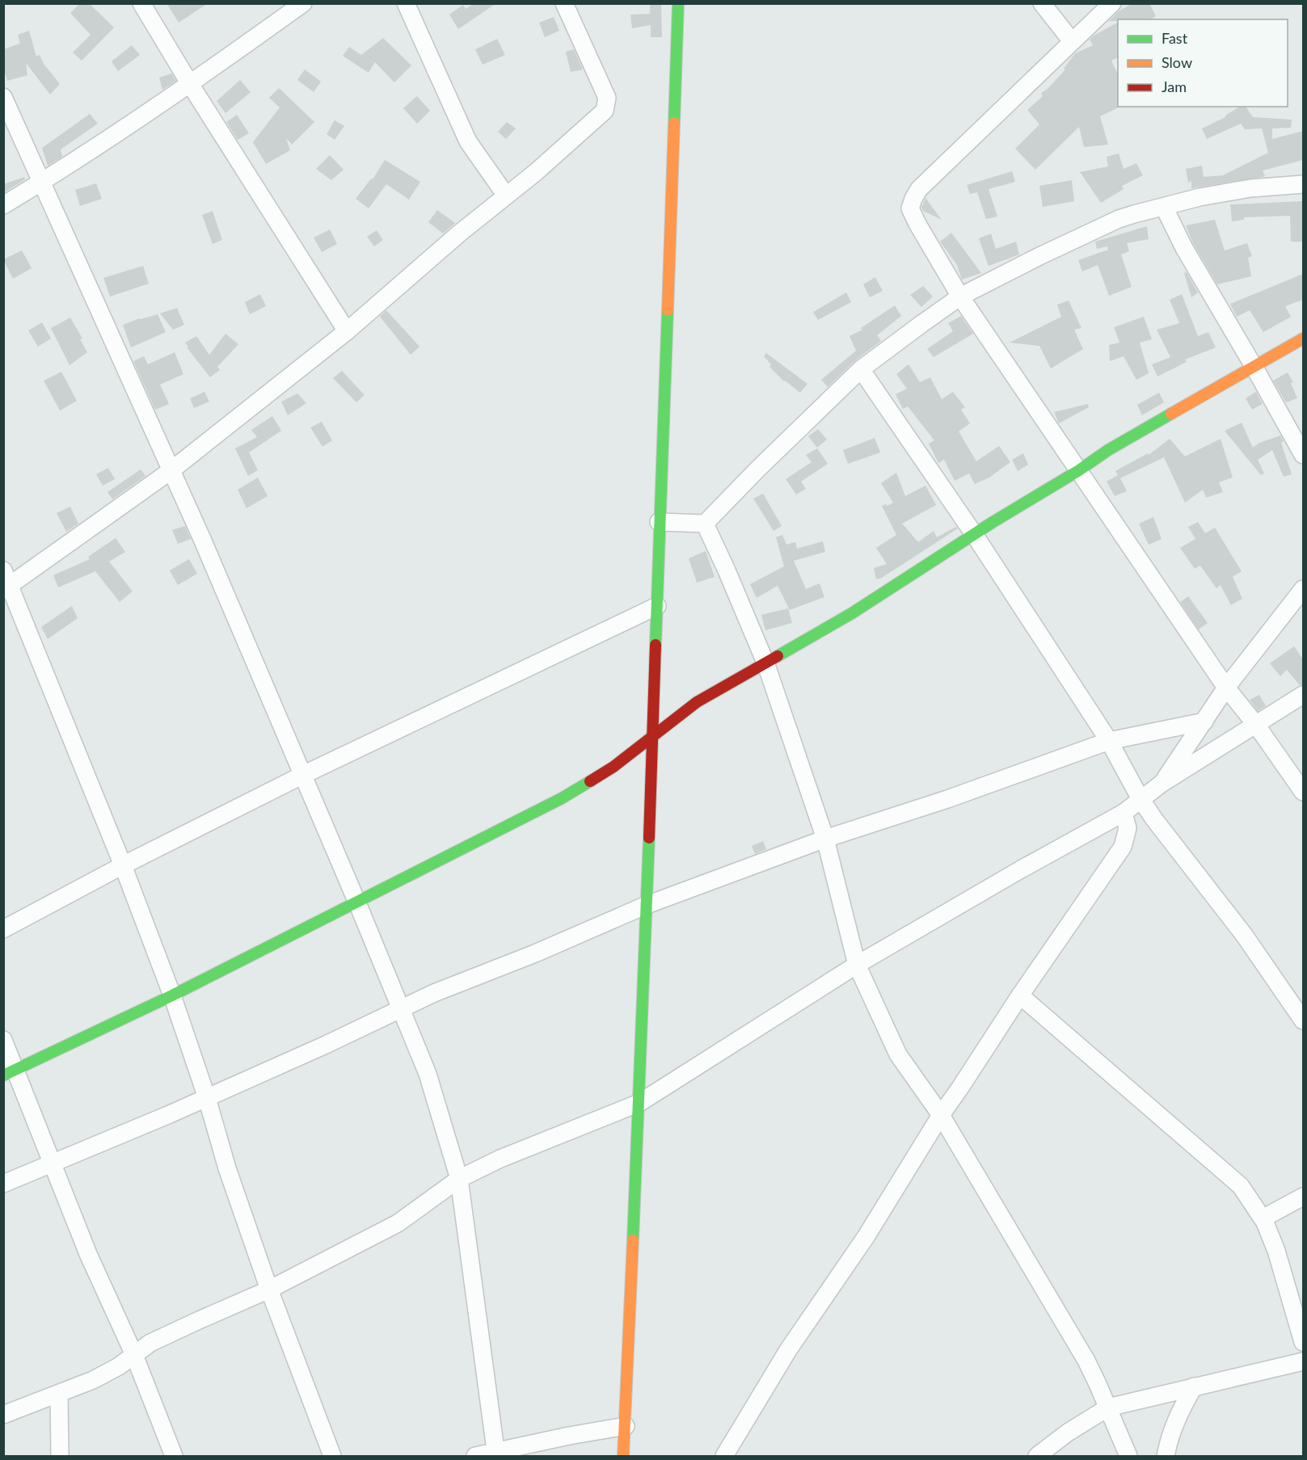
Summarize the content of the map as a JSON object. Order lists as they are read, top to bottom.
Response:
{
  "legend": ["Fast", "Slow", "Jam"]
}
